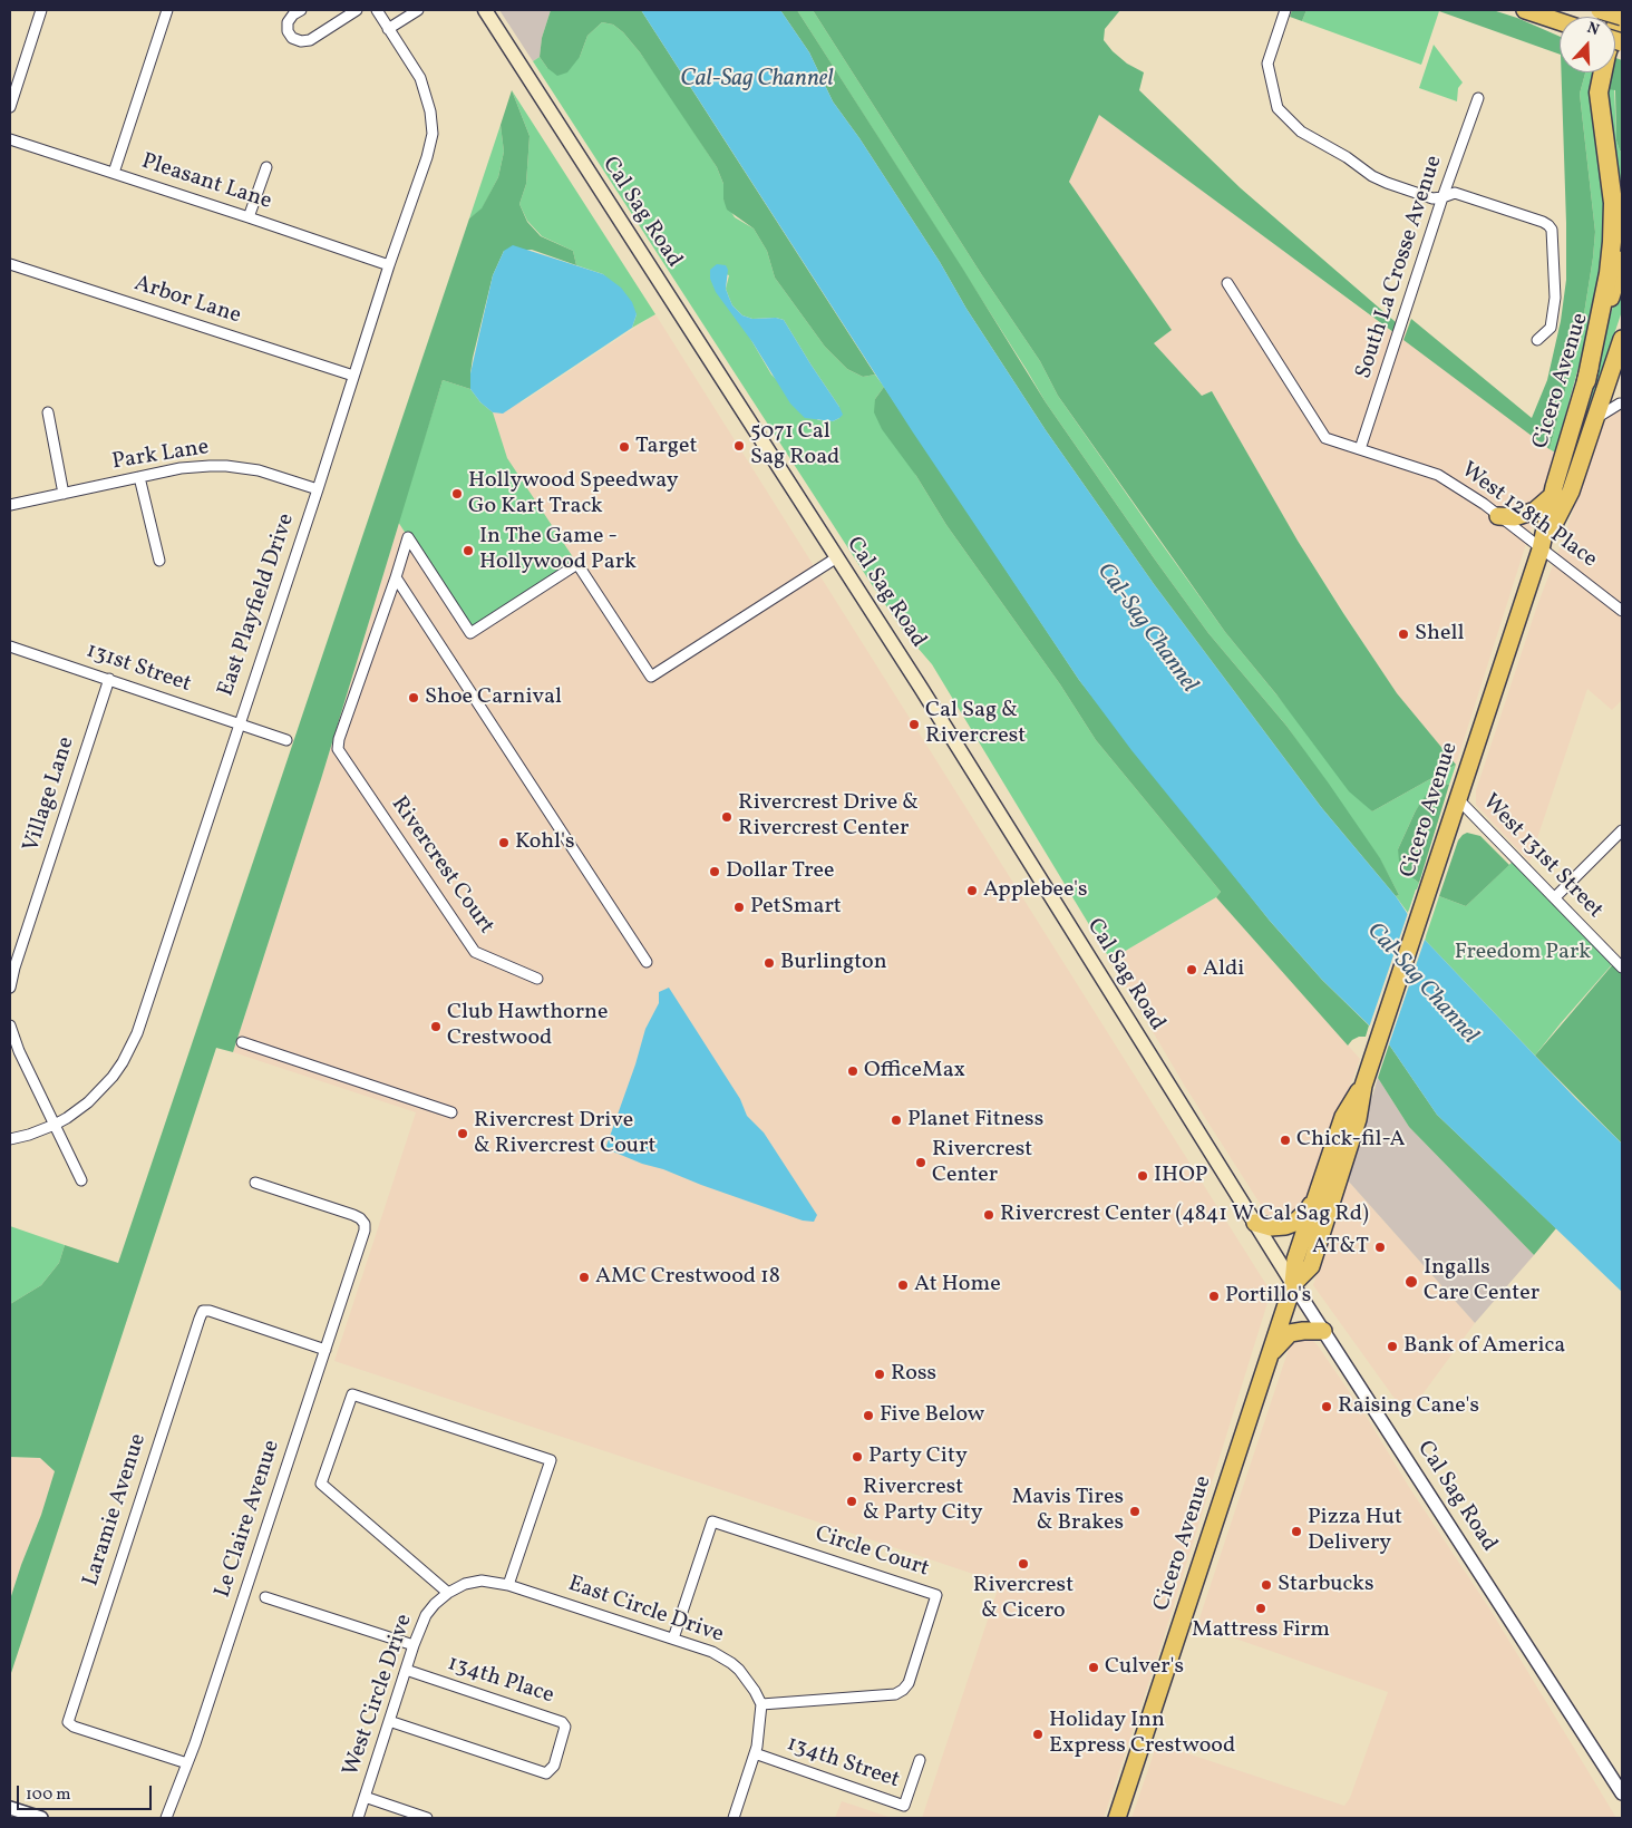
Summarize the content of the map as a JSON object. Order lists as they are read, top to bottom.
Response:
{
  "streets": {
    "main road": ["Cal Sag Road", "Cicero Avenue"],
    "street": [
      "Pleasant Lane",
      "South La Crosse Avenue",
      "Arbor Lane",
      "Park Lane",
      "West 128th Place",
      "East Playfield Drive",
      "131st Street",
      "Village Lane",
      "West 131st Street",
      "Rivercrest Court",
      "Laramie Avenue",
      "Le Claire Avenue",
      "Circle Court",
      "East Circle Drive",
      "134th Place",
      "West Circle Drive",
      "134th Street"
    ]
  },
  "crossings": [
    ["Pleasant Lane", "East Playfield Drive"],
    ["Cal Sag Road", "Cicero Avenue"],
    ["South La Crosse Avenue", "West 128th Place"],
    ["Arbor Lane", "East Playfield Drive"],
    ["Cicero Avenue", "West 128th Place"],
    ["Cicero Avenue", "West 131st Street"],
    ["Park Lane", "East Playfield Drive"],
    ["East Playfield Drive", "131st Street"],
    ["131st Street", "Village Lane"],
    ["Laramie Avenue", "Le Claire Avenue"],
    ["Circle Court", "East Circle Drive"],
    ["East Circle Drive", "West Circle Drive"],
    ["134th Place", "West Circle Drive"]
  ],
  "water": ["Cal-Sag Channel"],
  "parks": ["Freedom Park"],
  "places": [
    "5071 Cal Sag Road",
    "Target",
    "Hollywood Speedway Go Kart Track",
    "In The Game - Hollywood Park",
    "Shell",
    "Shoe Carnival",
    "Cal Sag & Rivercrest",
    "Rivercrest Drive & Rivercrest Center",
    "Kohl's",
    "Dollar Tree",
    "Applebee's",
    "PetSmart",
    "Burlington",
    "Aldi",
    "Club Hawthorne Crestwood",
    "OfficeMax",
    "Planet Fitness",
    "Rivercrest Drive & Rivercrest Court",
    "Chick-fil-A",
    "Rivercrest Center",
    "IHOP",
    "Rivercrest Center (4841 W Cal Sag Rd)",
    "AT&T",
    "AMC Crestwood 18",
    "Ingalls Care Center",
    "At Home",
    "Portillo's",
    "Bank of America",
    "Ross",
    "Raising Cane's",
    "Five Below",
    "Party City",
    "Rivercrest & Party City",
    "Mavis Tires & Brakes",
    "Pizza Hut Delivery",
    "Rivercrest & Cicero",
    "Starbucks",
    "Mattress Firm",
    "Culver's",
    "Holiday Inn Express Crestwood"
  ],
  "scale_bar": "100 m",
  "north": "top"
}
